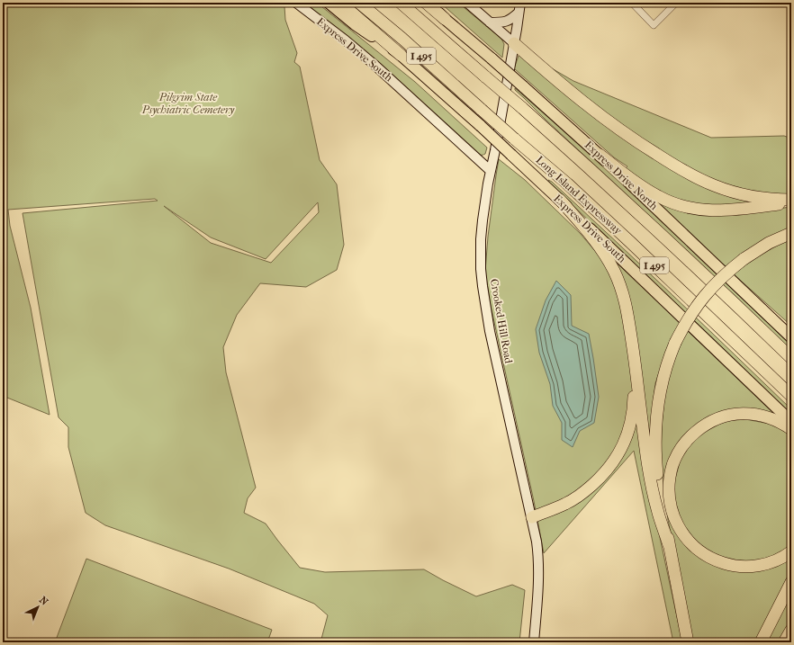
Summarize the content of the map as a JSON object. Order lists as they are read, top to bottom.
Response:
{
  "streets": {
    "highway": [
      "Express Drive South",
      "I 495",
      "Express Drive North",
      "Long Island Expressway"
    ],
    "main road": ["Crooked Hill Road"]
  },
  "crossings": [
    ["Express Drive South", "Crooked Hill Road"]
  ],
  "parks": ["Pilgrim State Psychiatric Cemetery"],
  "north": "top right"
}
